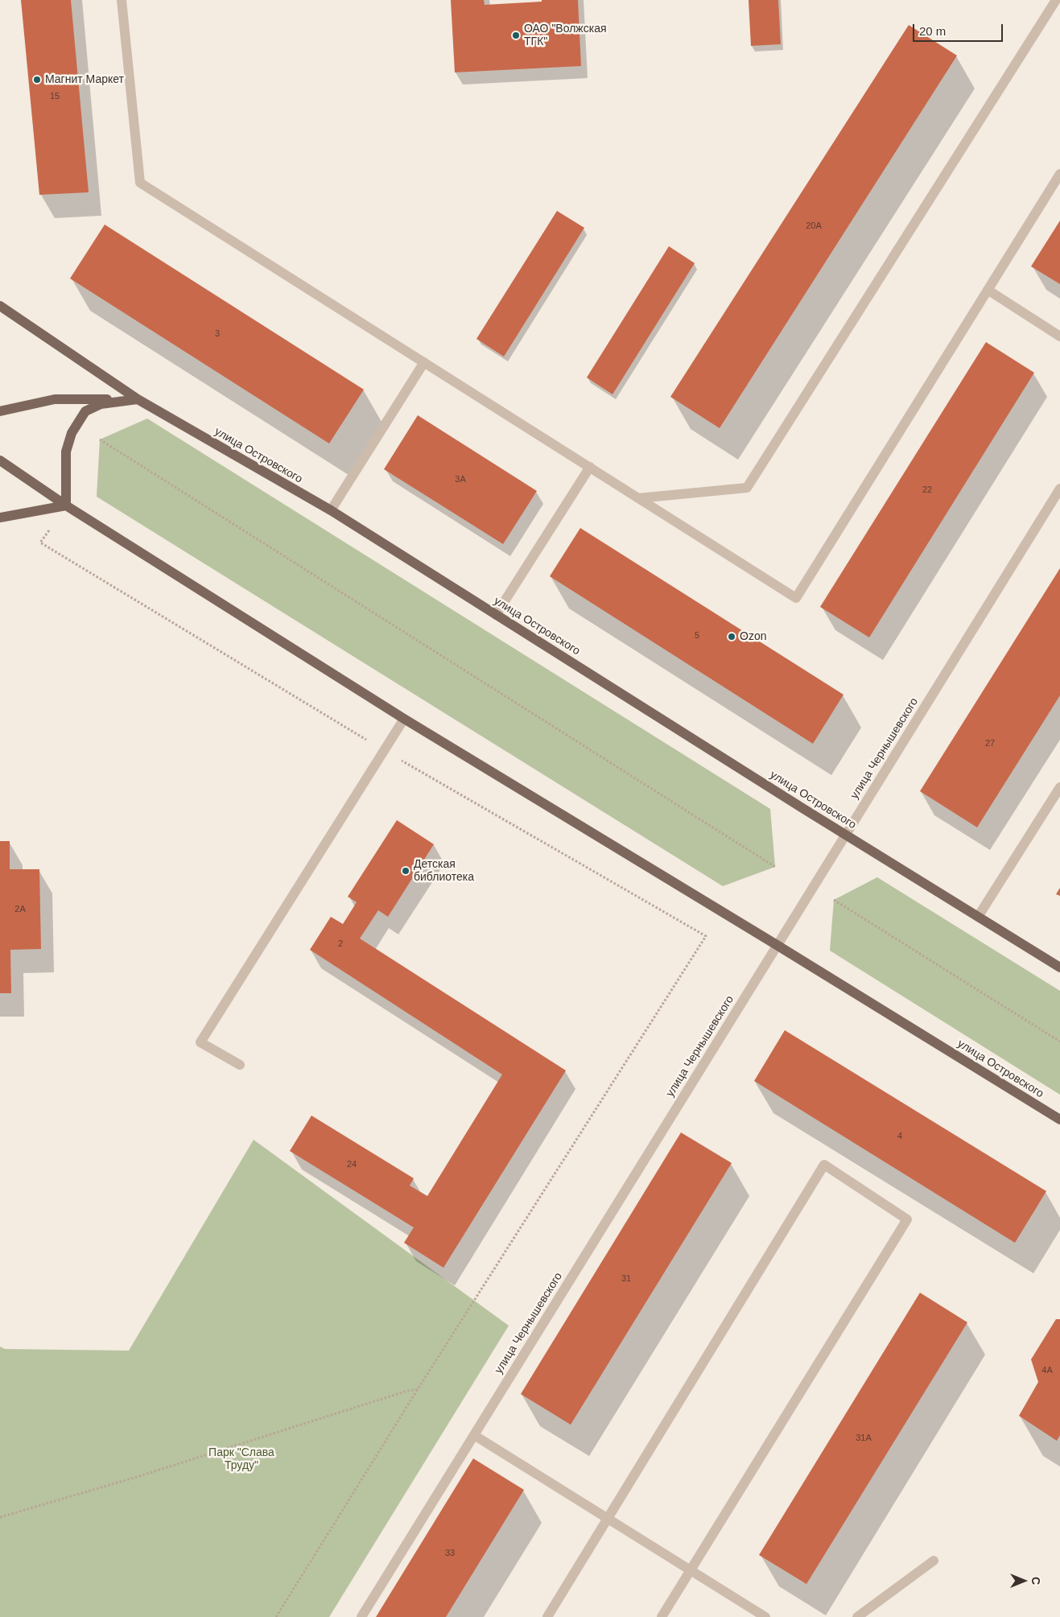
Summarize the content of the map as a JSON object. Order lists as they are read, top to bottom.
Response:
{
  "streets": {
    "main road": ["улица Островского"],
    "street": ["улица Чернышевского"]
  },
  "crossings": [
    ["улица Островского", "улица Чернышевского"]
  ],
  "parks": ["Парк \"Слава Труду\""],
  "places": [
    "ОАО \"Волжская ТГК\"",
    "Магнит Маркет",
    "Ozon",
    "Детская библиотека"
  ],
  "house_numbers": [
    "15",
    "20А",
    "3",
    "3А",
    "22",
    "5",
    "27",
    "2А",
    "2",
    "4",
    "24",
    "31",
    "4А",
    "31А",
    "33"
  ],
  "scale_bar": "20 m",
  "north": "right"
}
